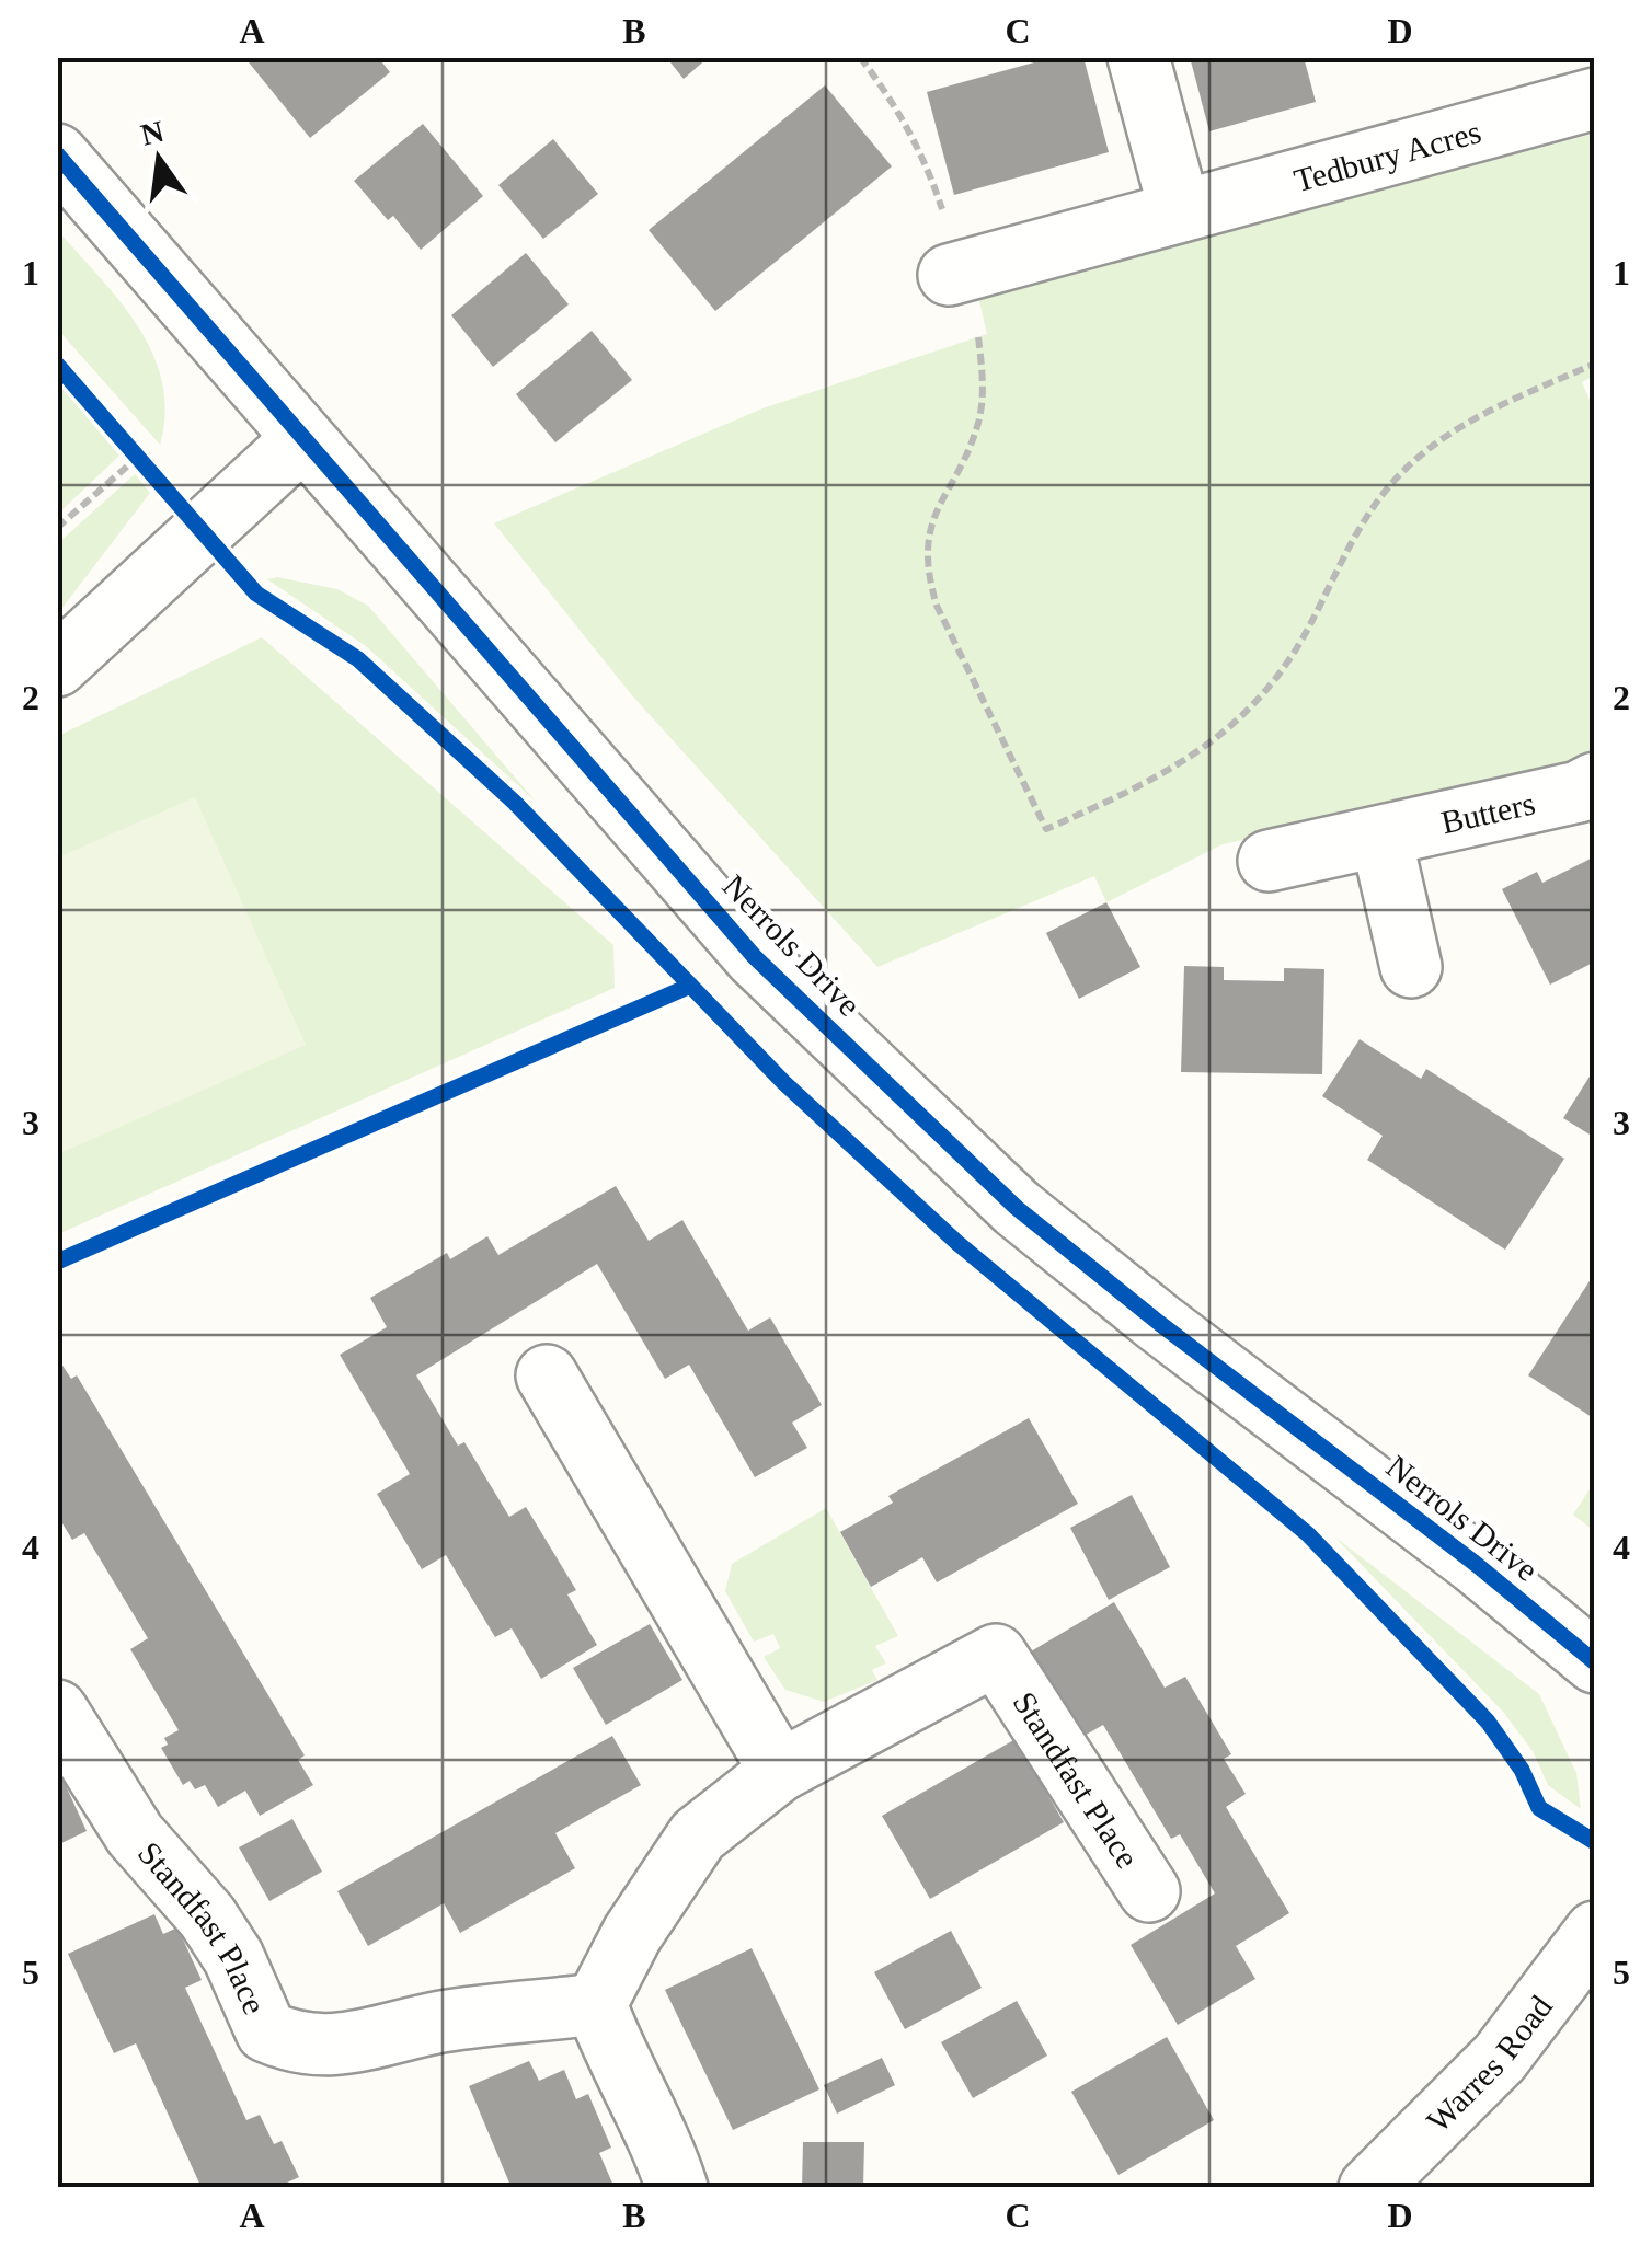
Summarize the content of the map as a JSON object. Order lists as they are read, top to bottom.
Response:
{
  "streets": {
    "street": [
      "Tedbury Acres",
      "Butters",
      "Nerrols Drive",
      "Standfast Place",
      "Warres Road"
    ]
  },
  "north": "top",
  "grid": {
    "columns": [
      "A",
      "B",
      "C",
      "D"
    ],
    "rows": [
      "1",
      "2",
      "3",
      "4",
      "5"
    ]
  }
}
